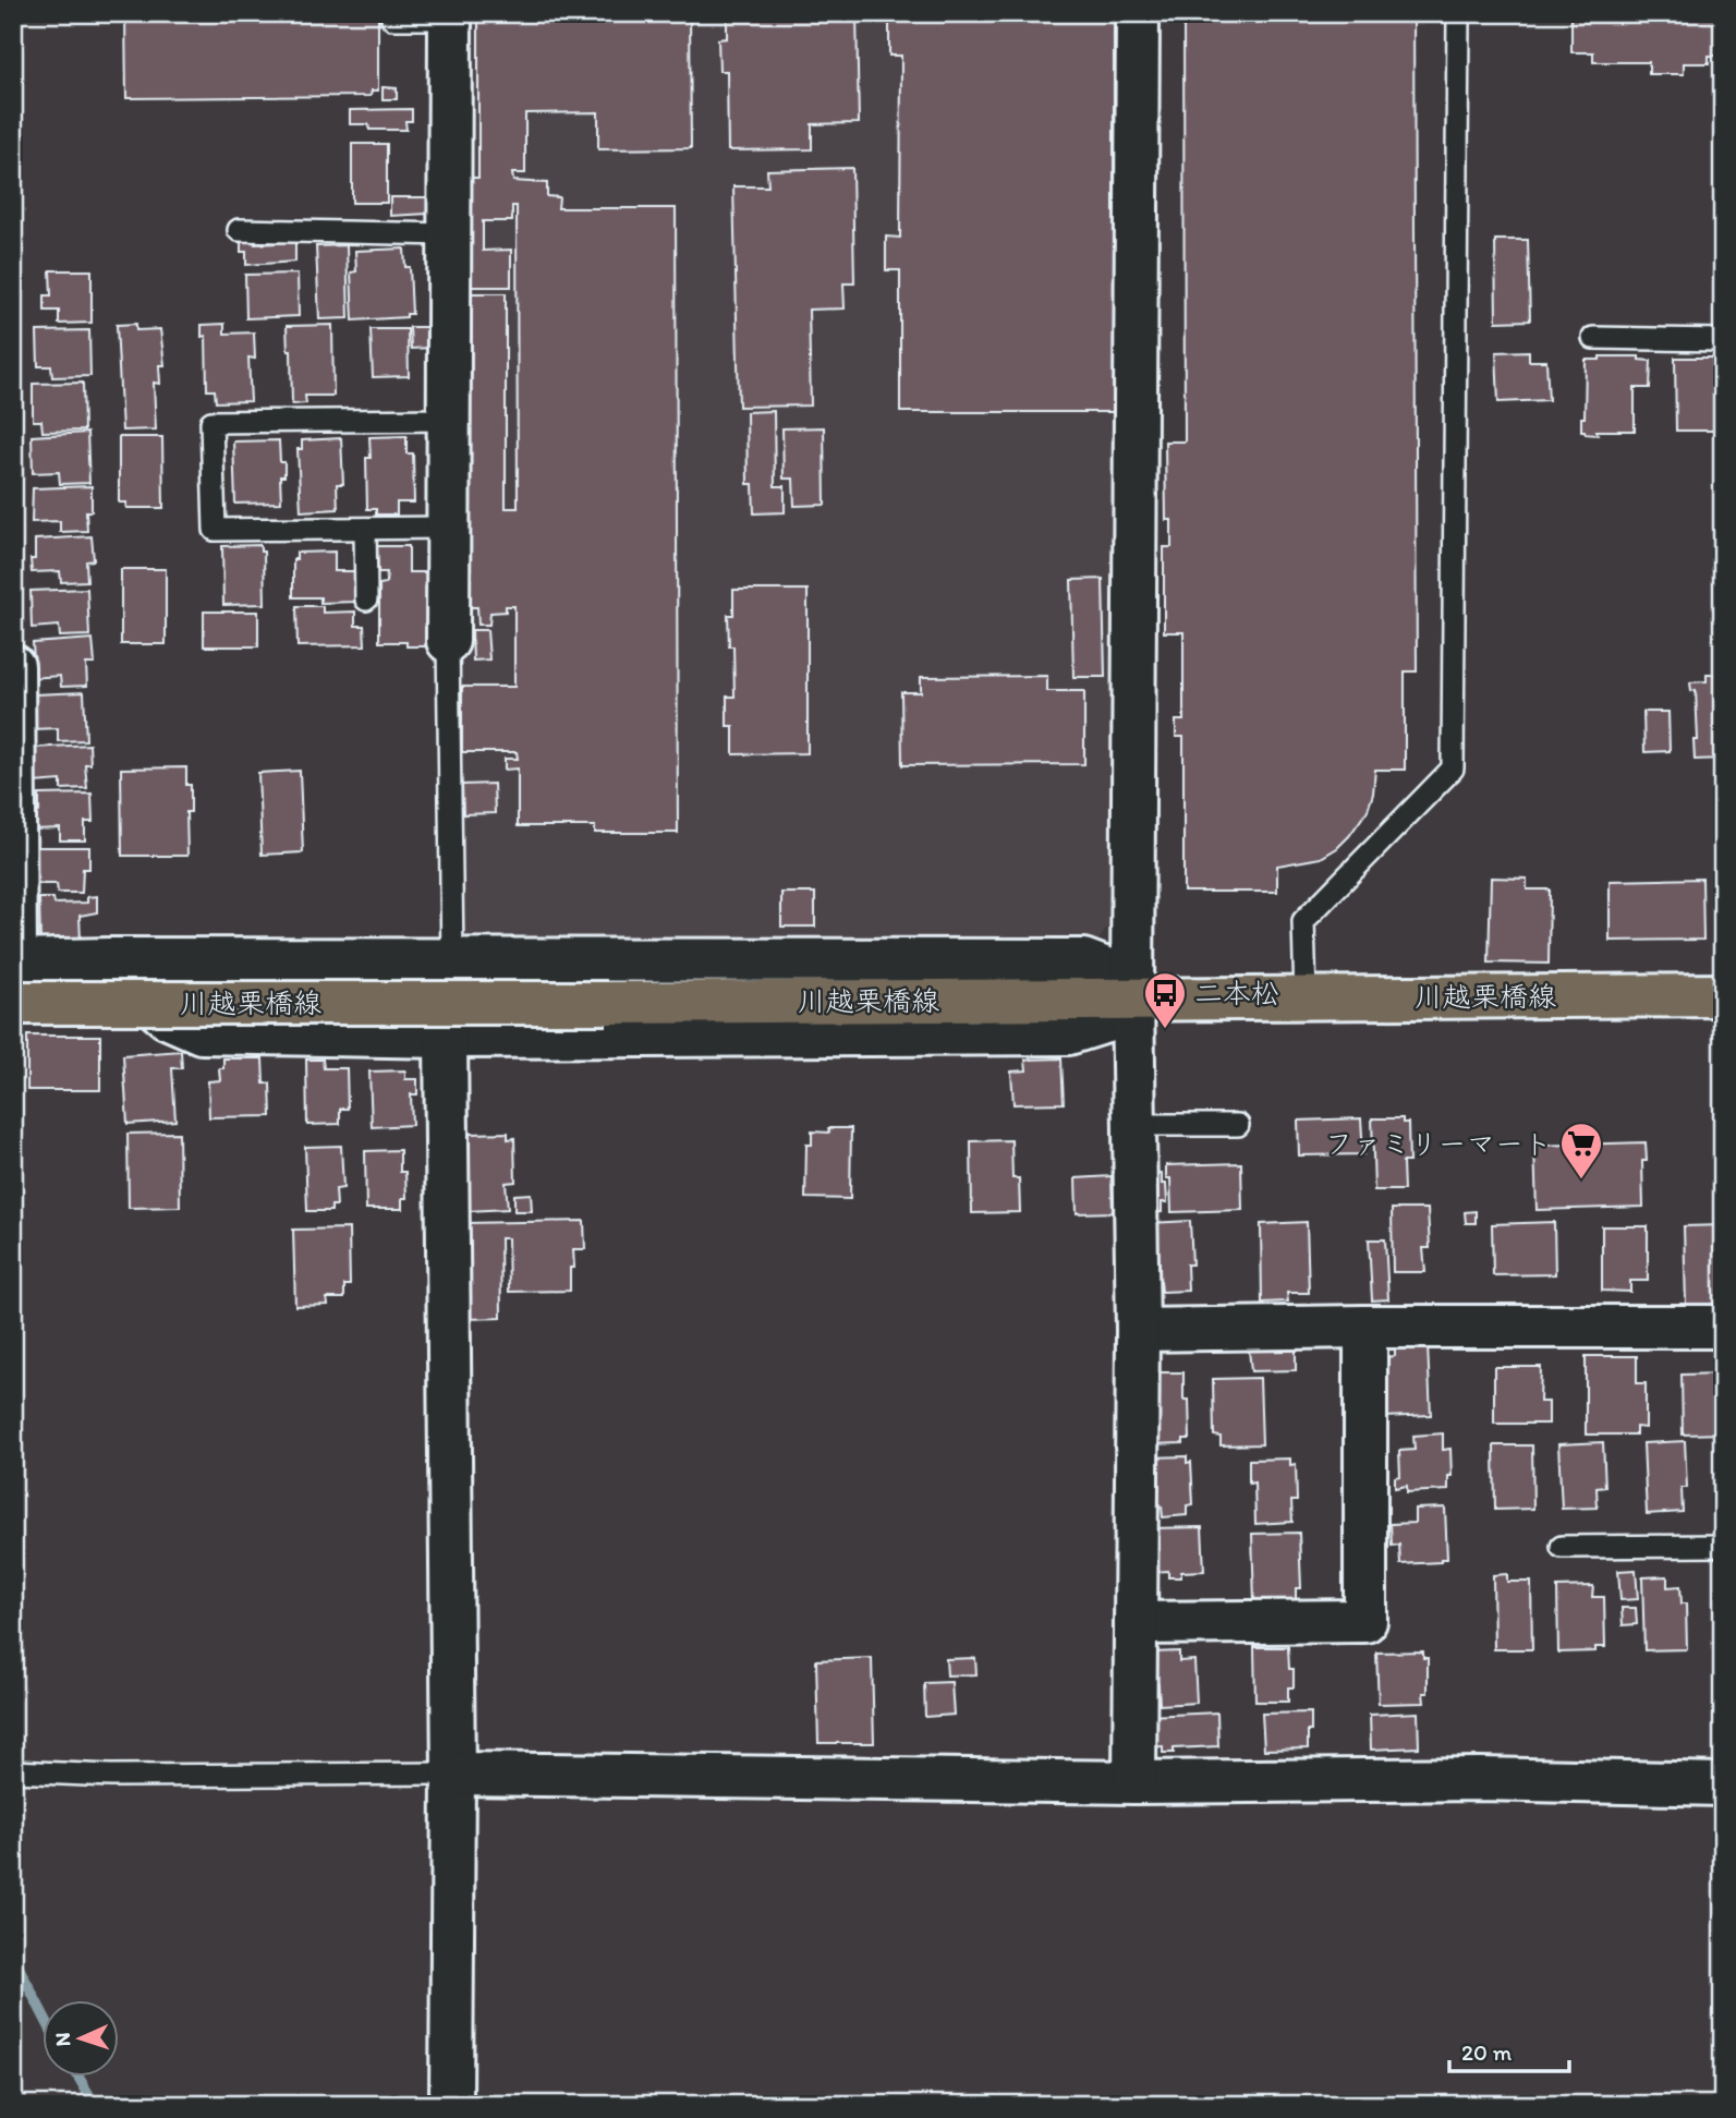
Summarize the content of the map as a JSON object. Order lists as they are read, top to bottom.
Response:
{
  "streets": {
    "main road": ["川越栗橋線"]
  },
  "places": {
    "bus stop": ["二本松"],
    "supermarket": ["ファミリーマート"]
  },
  "scale_bar": "20 m",
  "north": "left"
}
